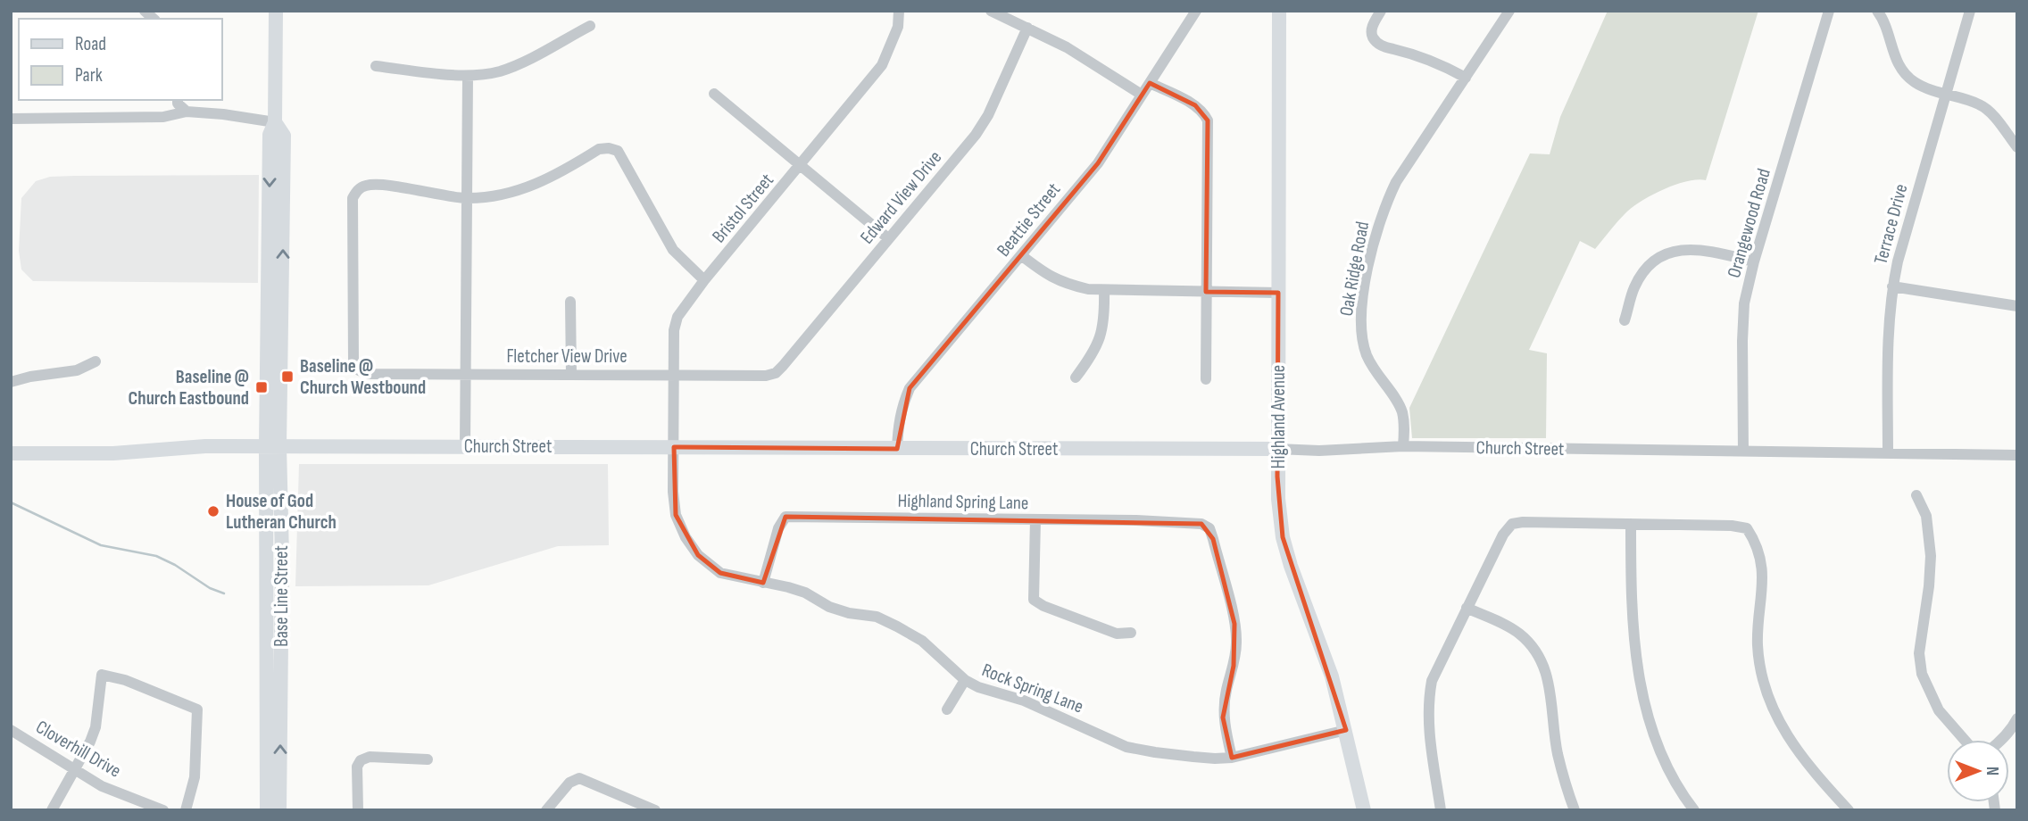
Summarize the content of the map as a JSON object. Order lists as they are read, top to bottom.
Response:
{
  "streets": {
    "main road": ["Highland Avenue", "Church Street", "Base Line Street"],
    "street": [
      "Edward View Drive",
      "Bristol Street",
      "Beattie Street",
      "Orangewood Road",
      "Terrace Drive",
      "Oak Ridge Road",
      "Fletcher View Drive",
      "Highland Spring Lane",
      "Rock Spring Lane",
      "Cloverhill Drive"
    ]
  },
  "crossings": [
    ["Edward View Drive", "Fletcher View Drive"],
    ["Bristol Street", "Fletcher View Drive"],
    ["Bristol Street", "Church Street"],
    ["Bristol Street", "Rock Spring Lane"],
    ["Beattie Street", "Church Street"],
    ["Orangewood Road", "Church Street"],
    ["Terrace Drive", "Church Street"],
    ["Oak Ridge Road", "Church Street"],
    ["Highland Avenue", "Church Street"],
    ["Highland Avenue", "Rock Spring Lane"],
    ["Church Street", "Base Line Street"],
    ["Church Street", "Rock Spring Lane"],
    ["Highland Spring Lane", "Rock Spring Lane"]
  ],
  "places": {
    "transit": ["Baseline @ Church Westbound", "Baseline @ Church Eastbound"],
    "other": ["House of God Lutheran Church"]
  },
  "legend": ["Road", "Park"],
  "north": "right"
}
